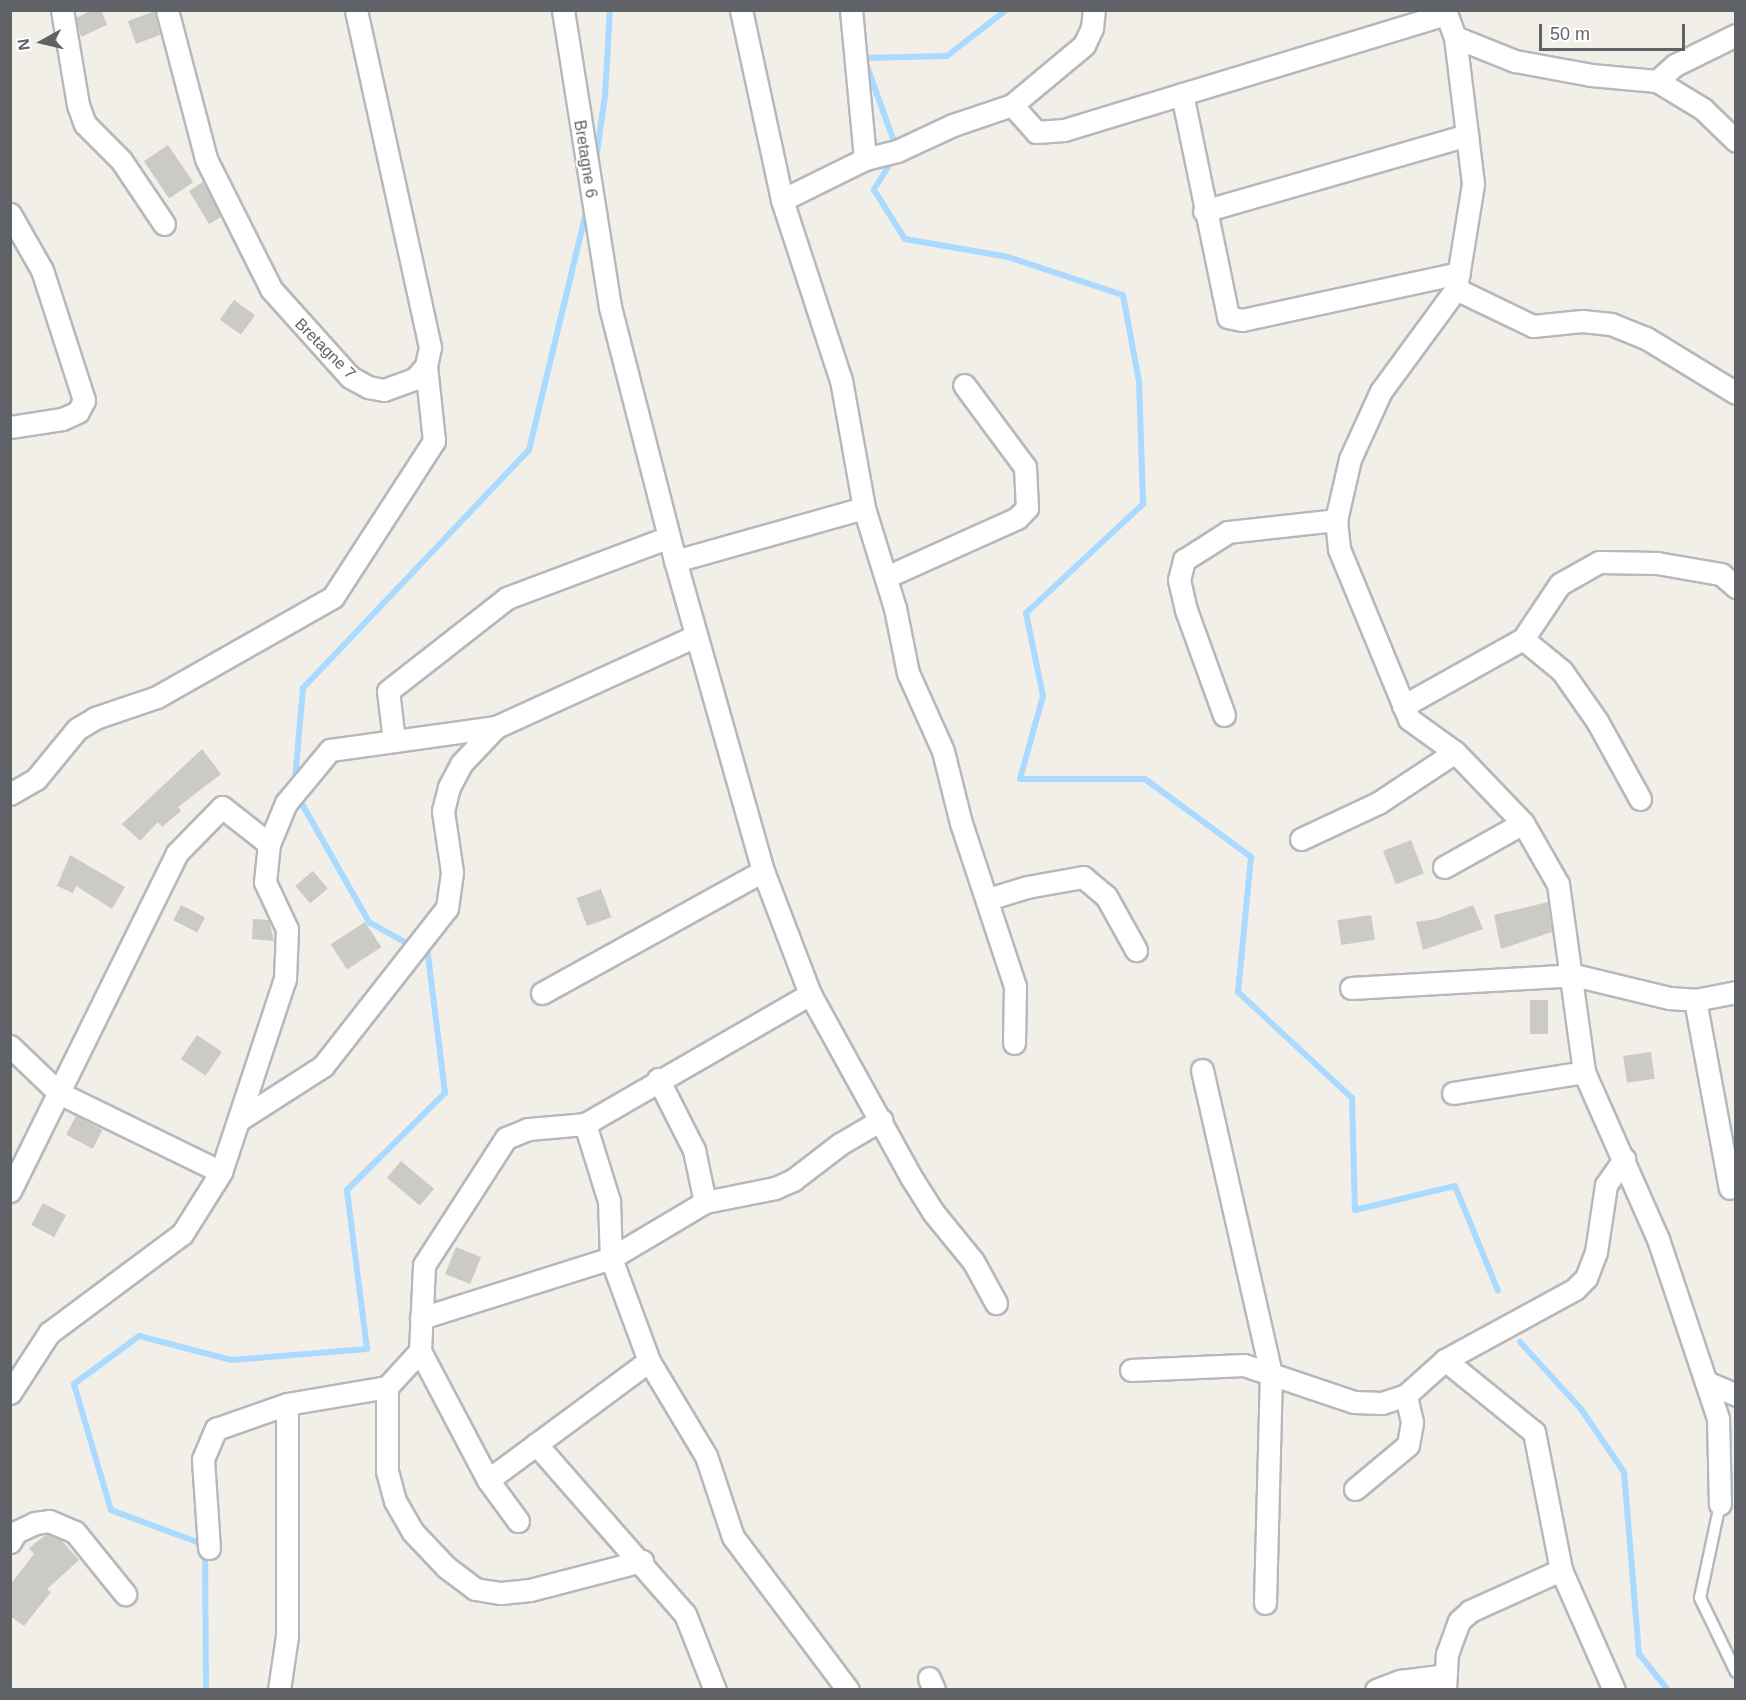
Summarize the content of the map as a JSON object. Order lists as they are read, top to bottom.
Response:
{
  "streets": {
    "street": ["Bretagne 6", "Bretagne 7"]
  },
  "scale_bar": "50 m",
  "north": "left"
}
